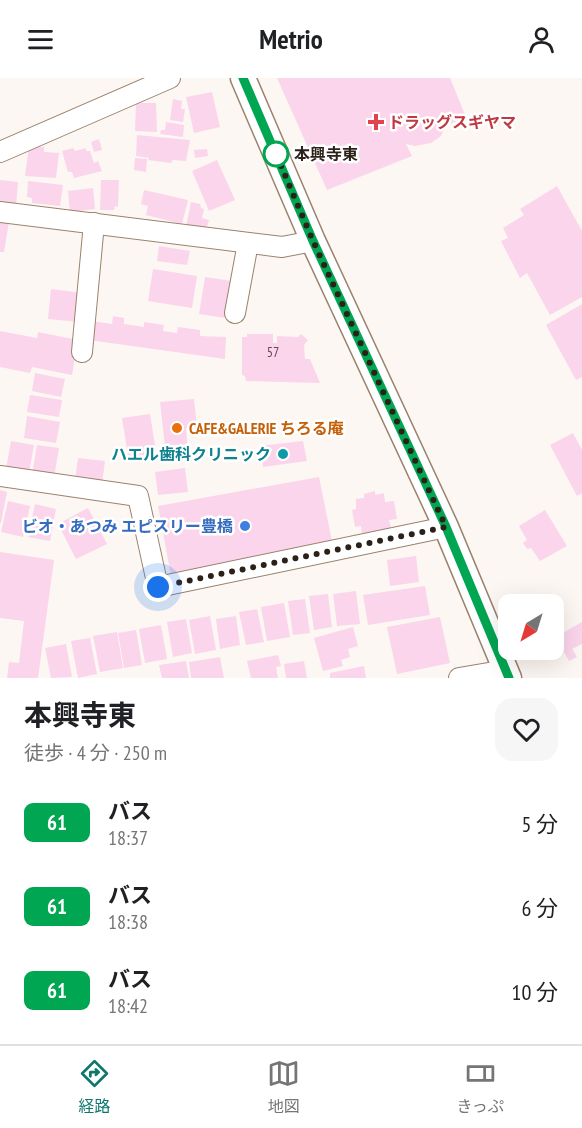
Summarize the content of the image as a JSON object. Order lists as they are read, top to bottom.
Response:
{
  "places": {
    "health": ["ドラッグスギヤマ"],
    "other": [
      "本興寺東",
      "CAFE&GALERIE ちろる庵",
      "ハエル歯科クリニック",
      "ビオ・あつみ エピスリー豊橋"
    ]
  },
  "lines": ["bus line 61"],
  "house_numbers": ["57"],
  "north": "bottom left",
  "page": {
    "header": "Metrio",
    "heading": ["本興寺東", "徒歩 · 4 分 · 250 m"],
    "list": [
      {
        "mark": "61",
        "name": "バス",
        "note": "18:37",
        "value": "5 分"
      },
      {
        "mark": "61",
        "name": "バス",
        "note": "18:38",
        "value": "6 分"
      },
      {
        "mark": "61",
        "name": "バス",
        "note": "18:42",
        "value": "10 分"
      }
    ],
    "tabs": ["経路", "地図", "きっぷ"]
  }
}
